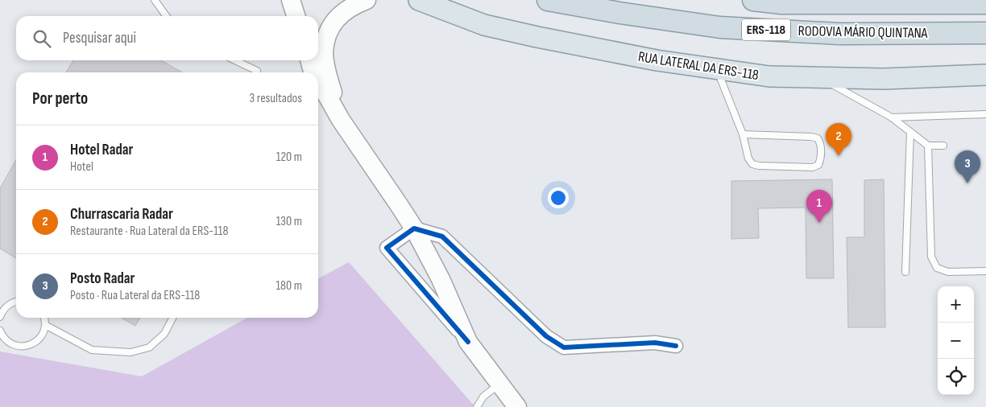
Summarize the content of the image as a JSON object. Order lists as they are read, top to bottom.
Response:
{
  "streets": {
    "highway": ["ERS-118", "RODOVIA MÁRIO QUINTANA"],
    "main road": ["RUA LATERAL DA ERS-118"]
  },
  "page": {
    "search": "Pesquisar aqui",
    "heading": ["Por perto", "3 resultados"],
    "pins": ["2", "3", "1"],
    "list": [
      {
        "mark": "1",
        "name": "Hotel Radar",
        "note": "Hotel",
        "value": "120 m"
      },
      {
        "mark": "2",
        "name": "Churrascaria Radar",
        "note": "Restaurante · Rua Lateral da ERS-118",
        "value": "130 m"
      },
      {
        "mark": "3",
        "name": "Posto Radar",
        "note": "Posto · Rua Lateral da ERS-118",
        "value": "180 m"
      }
    ],
    "map_buttons": ["+", "−"]
  }
}
